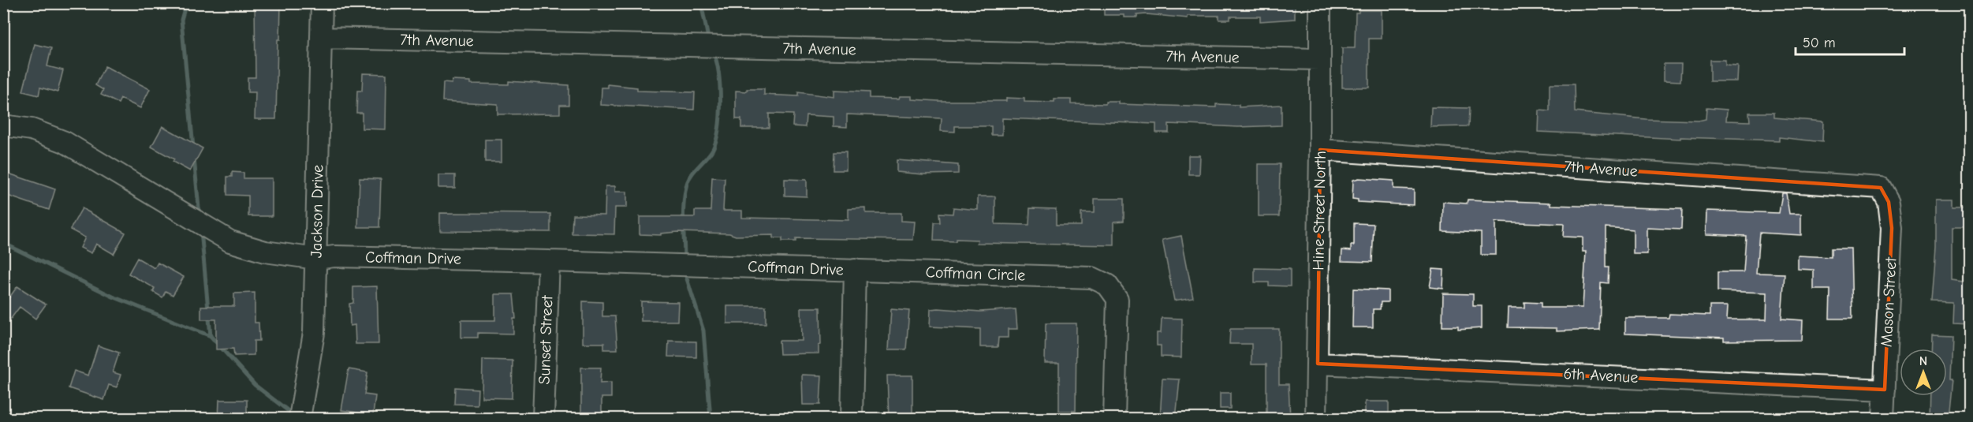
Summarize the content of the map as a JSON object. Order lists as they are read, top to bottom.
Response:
{
  "streets": {
    "street": [
      "7th Avenue",
      "Hine Street North",
      "Jackson Drive",
      "Coffman Drive",
      "Coffman Circle",
      "Mason Street",
      "Sunset Street",
      "6th Avenue"
    ]
  },
  "crossings": [
    ["7th Avenue", "Hine Street North"],
    ["7th Avenue", "Jackson Drive"],
    ["7th Avenue", "Mason Street"],
    ["Hine Street North", "6th Avenue"],
    ["Jackson Drive", "Coffman Drive"],
    ["Coffman Drive", "Coffman Circle"],
    ["Coffman Drive", "Sunset Street"],
    ["Mason Street", "6th Avenue"]
  ],
  "scale_bar": "50 m",
  "north": "top"
}
